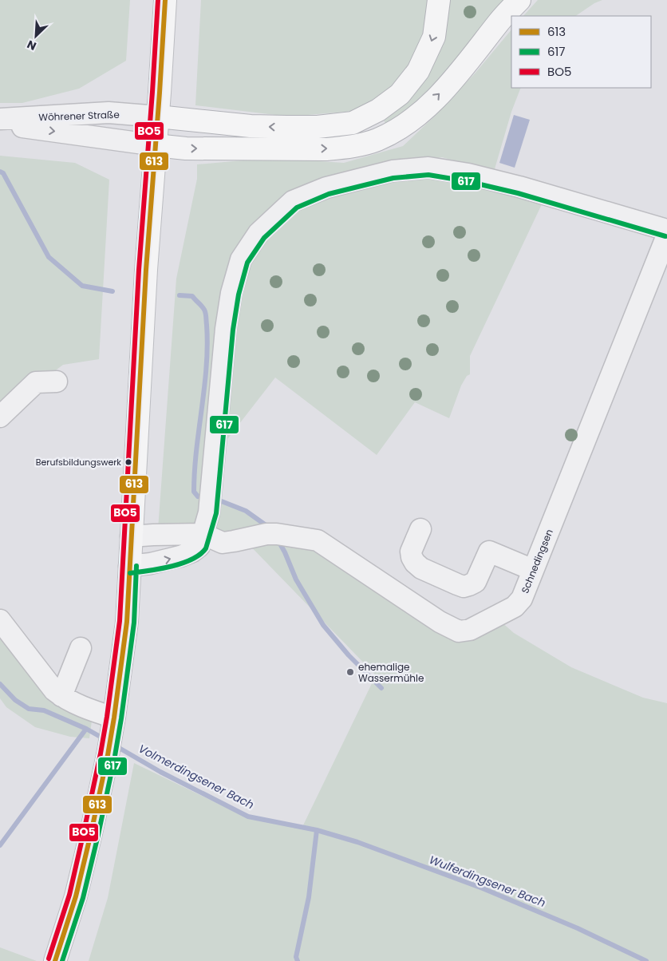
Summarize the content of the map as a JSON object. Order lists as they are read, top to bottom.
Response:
{
  "streets": {
    "street": ["Wöhrener Straße", "Schnedingsen"]
  },
  "water": ["Volmerdingsener Bach", "Wulferdingsener Bach"],
  "places": ["Berufsbildungswerk", "ehemalige Wassermühle"],
  "lines": ["transit line 613", "transit line BO5", "transit line 617"],
  "legend": ["613", "617", "BO5"],
  "north": "bottom left"
}
